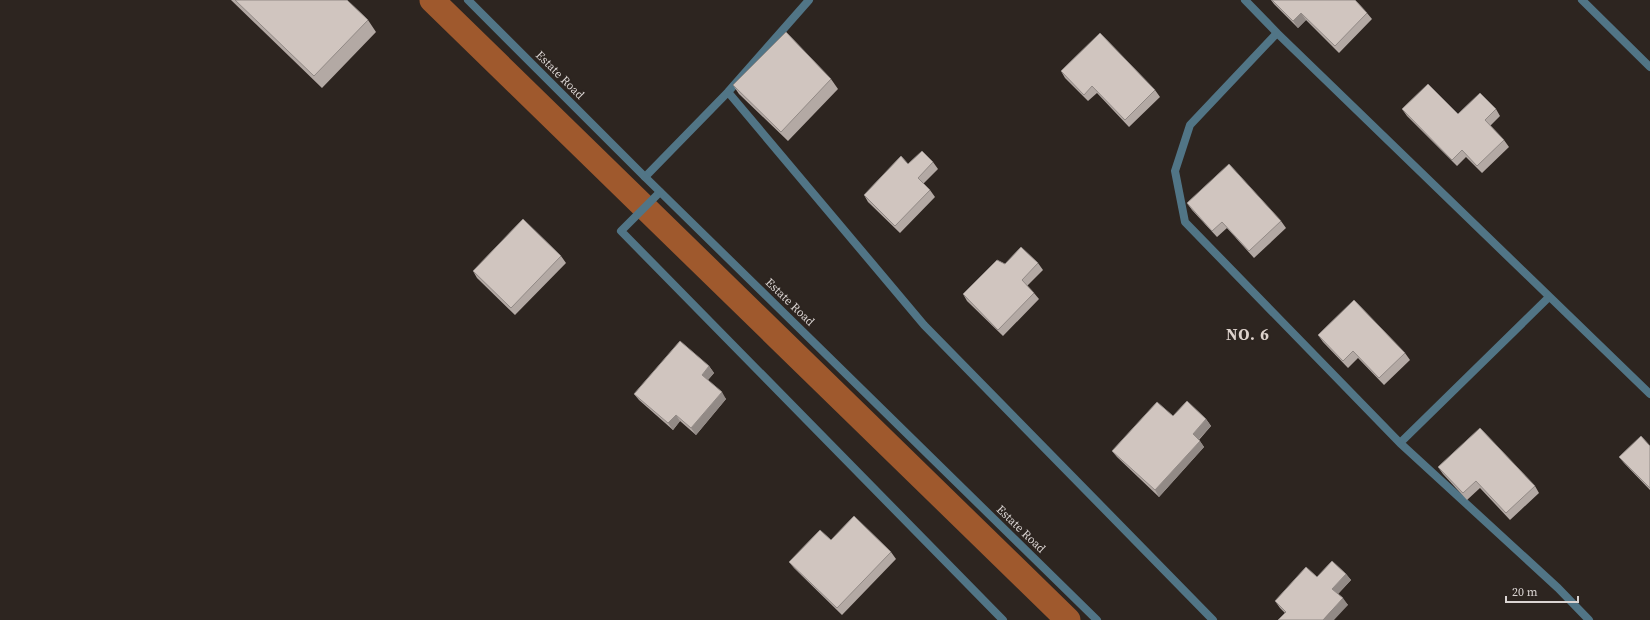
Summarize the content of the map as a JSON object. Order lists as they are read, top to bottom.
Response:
{
  "streets": {
    "street": ["Estate Road"]
  },
  "districts": ["NO. 6"],
  "scale_bar": "20 m"
}
